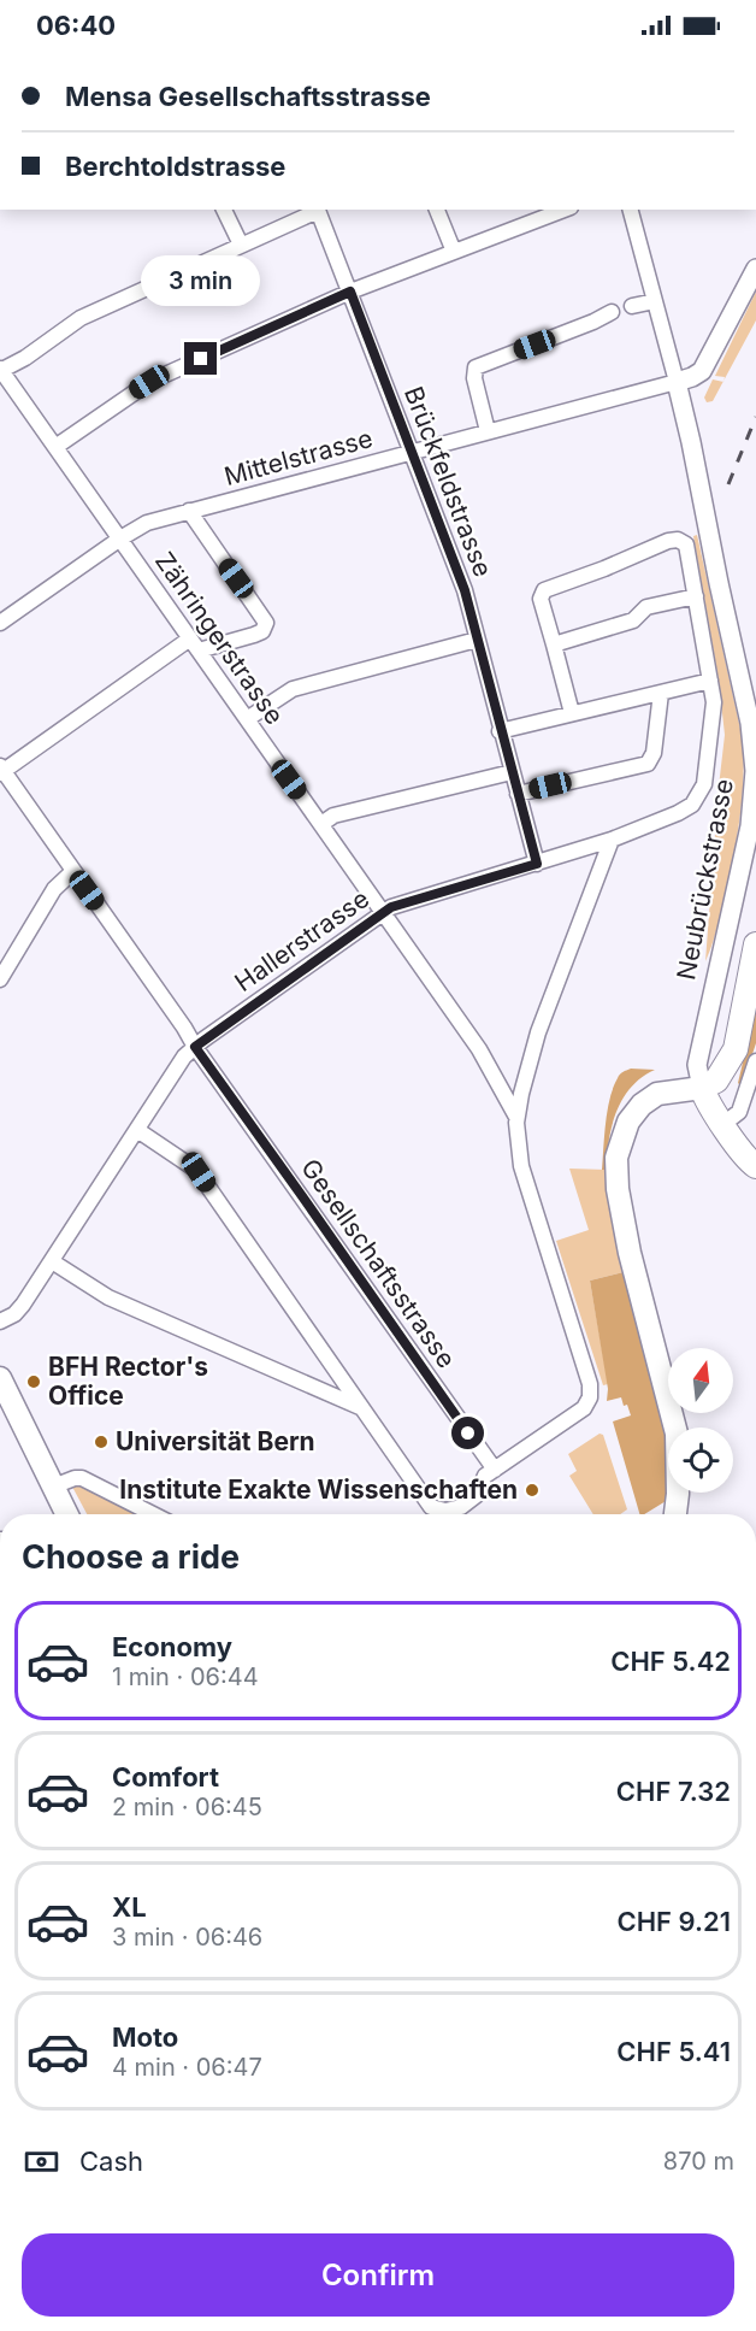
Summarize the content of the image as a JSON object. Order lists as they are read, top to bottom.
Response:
{
  "streets": {
    "street": [
      "Mittelstrasse",
      "Brückfeldstrasse",
      "Zähringerstrasse",
      "Neubrückstrasse",
      "Hallerstrasse",
      "Gesellschaftsstrasse"
    ]
  },
  "crossings": [
    ["Mittelstrasse", "Brückfeldstrasse"],
    ["Mittelstrasse", "Zähringerstrasse"],
    ["Mittelstrasse", "Neubrückstrasse"],
    ["Brückfeldstrasse", "Hallerstrasse"],
    ["Zähringerstrasse", "Hallerstrasse"],
    ["Hallerstrasse", "Gesellschaftsstrasse"]
  ],
  "places": ["BFH Rector's Office", "Universität Bern", "Institute Exakte Wissenschaften"],
  "north": "top",
  "page": {
    "status": "06:40",
    "banner": ["Mensa Gesellschaftsstrasse", "Berchtoldstrasse"],
    "bubble": "3 min",
    "heading": "Choose a ride",
    "list": [
      {
        "name": "Economy",
        "note": "1 min · 06:44",
        "value": "CHF 5.42"
      },
      {
        "name": "Comfort",
        "note": "2 min · 06:45",
        "value": "CHF 7.32"
      },
      {
        "name": "XL",
        "note": "3 min · 06:46",
        "value": "CHF 9.21"
      },
      {
        "name": "Moto",
        "note": "4 min · 06:47",
        "value": "CHF 5.41"
      }
    ],
    "pay": ["Cash", "870 m"],
    "buttons": "Confirm"
  }
}
